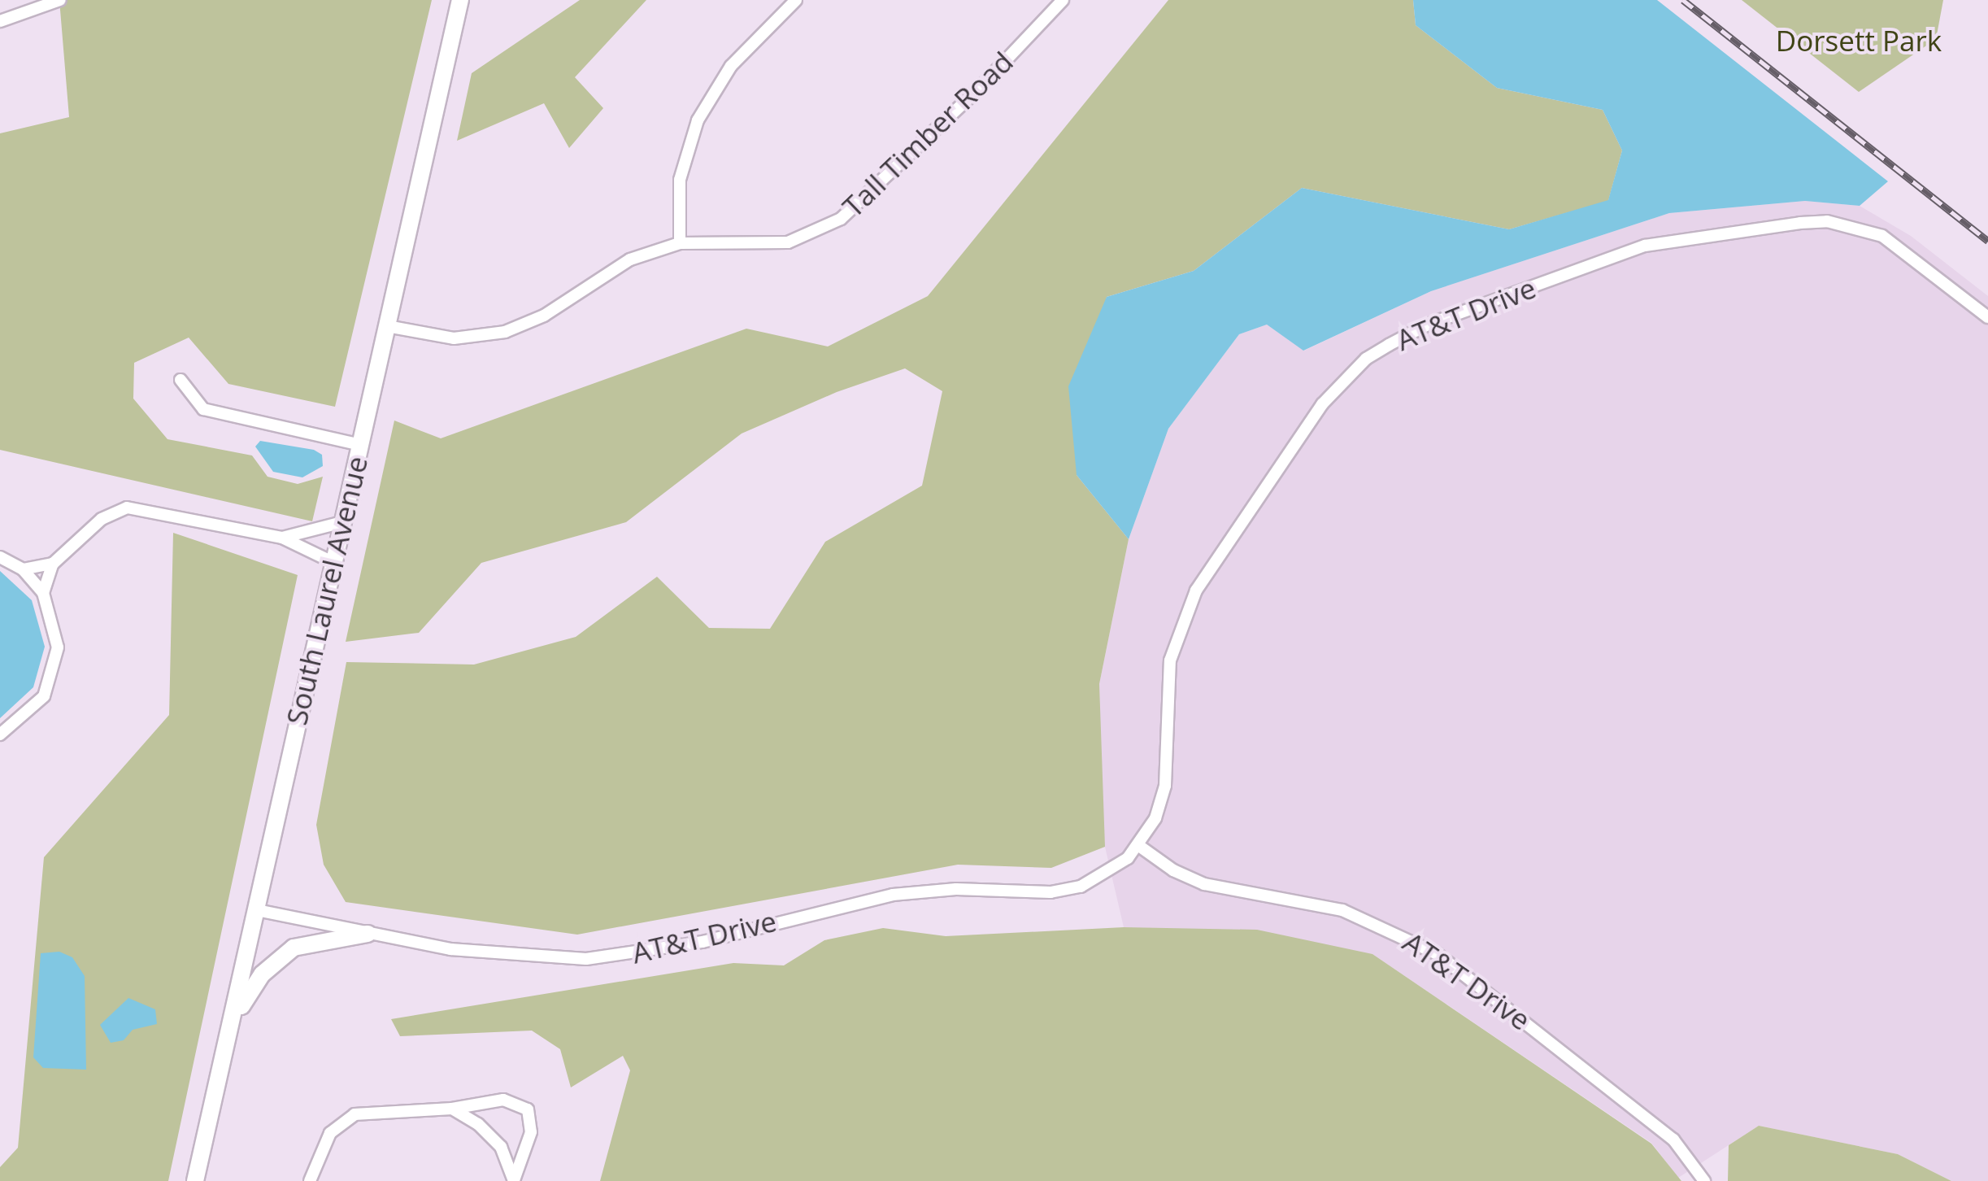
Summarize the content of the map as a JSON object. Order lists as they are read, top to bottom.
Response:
{
  "streets": {
    "main road": ["South Laurel Avenue"],
    "street": ["Tall Timber Road", "AT&T Drive"]
  },
  "crossings": [
    ["Tall Timber Road", "South Laurel Avenue"],
    ["AT&T Drive", "South Laurel Avenue"]
  ],
  "parks": ["Dorsett Park"]
}
